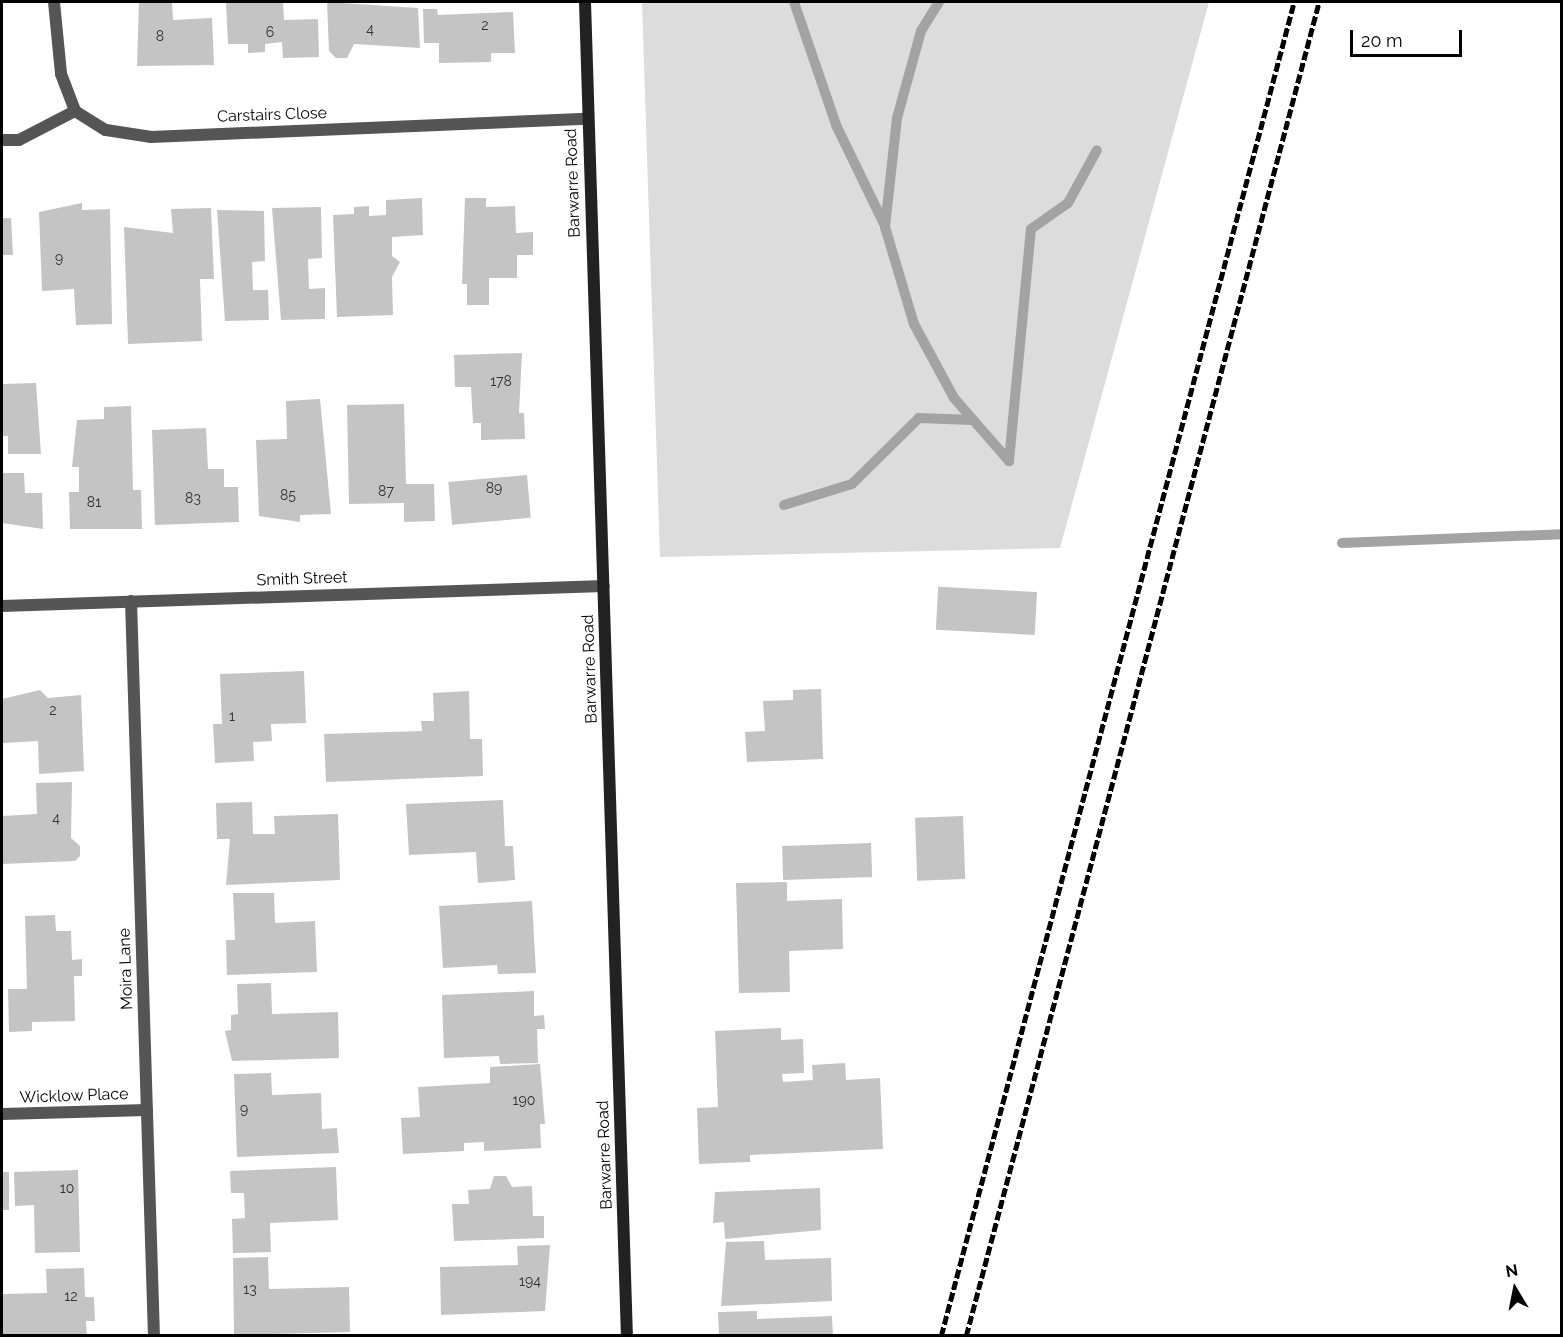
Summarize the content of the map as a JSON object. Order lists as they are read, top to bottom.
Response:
{
  "streets": {
    "street": [
      "Carstairs Close",
      "Barwarre Road",
      "Smith Street",
      "Moira Lane",
      "Wicklow Place"
    ]
  },
  "crossings": [
    ["Carstairs Close", "Barwarre Road"],
    ["Barwarre Road", "Smith Street"],
    ["Smith Street", "Moira Lane"],
    ["Moira Lane", "Wicklow Place"]
  ],
  "house_numbers": [
    "2",
    "4",
    "6",
    "8",
    "9",
    "178",
    "89",
    "87",
    "85",
    "83",
    "81",
    "2",
    "1",
    "4",
    "190",
    "9",
    "10",
    "194",
    "13",
    "12"
  ],
  "scale_bar": "20 m",
  "north": "top"
}
